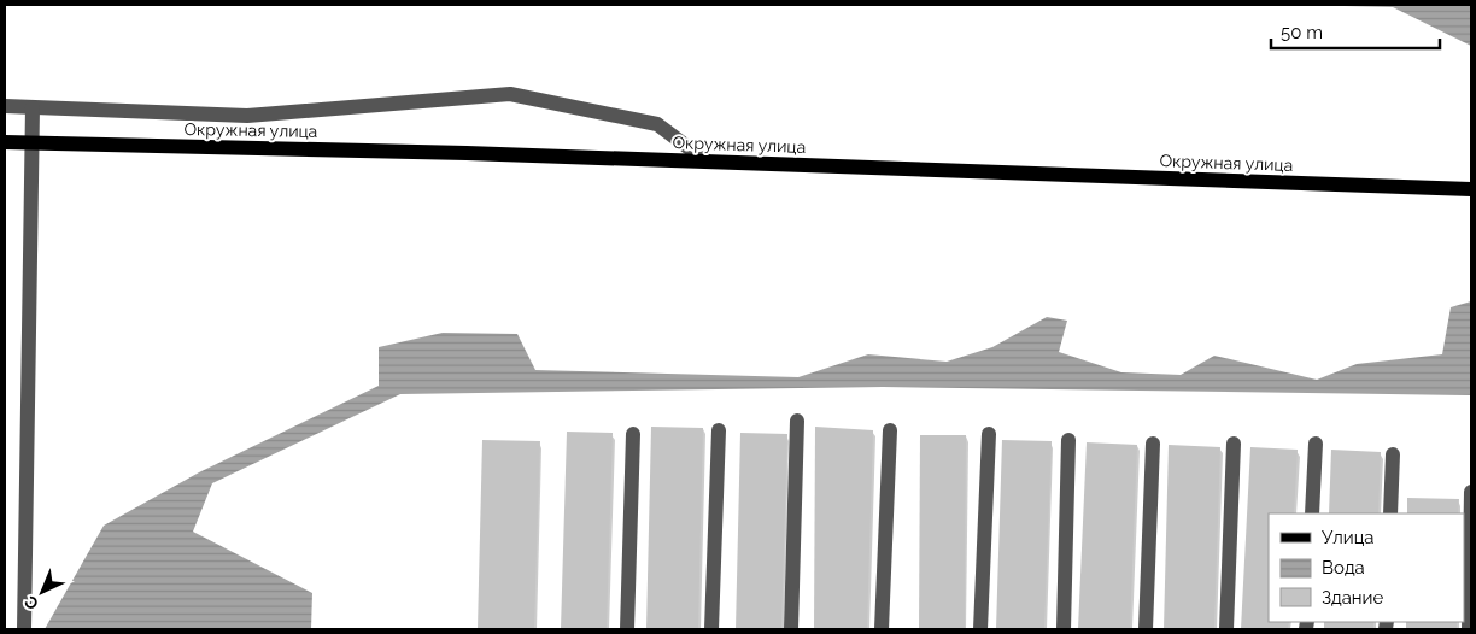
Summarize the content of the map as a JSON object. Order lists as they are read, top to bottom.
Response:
{
  "streets": {
    "main road": ["Окружная улица"]
  },
  "legend": ["Улица", "Вода", "Здание"],
  "scale_bar": "50 m",
  "north": "bottom left"
}
